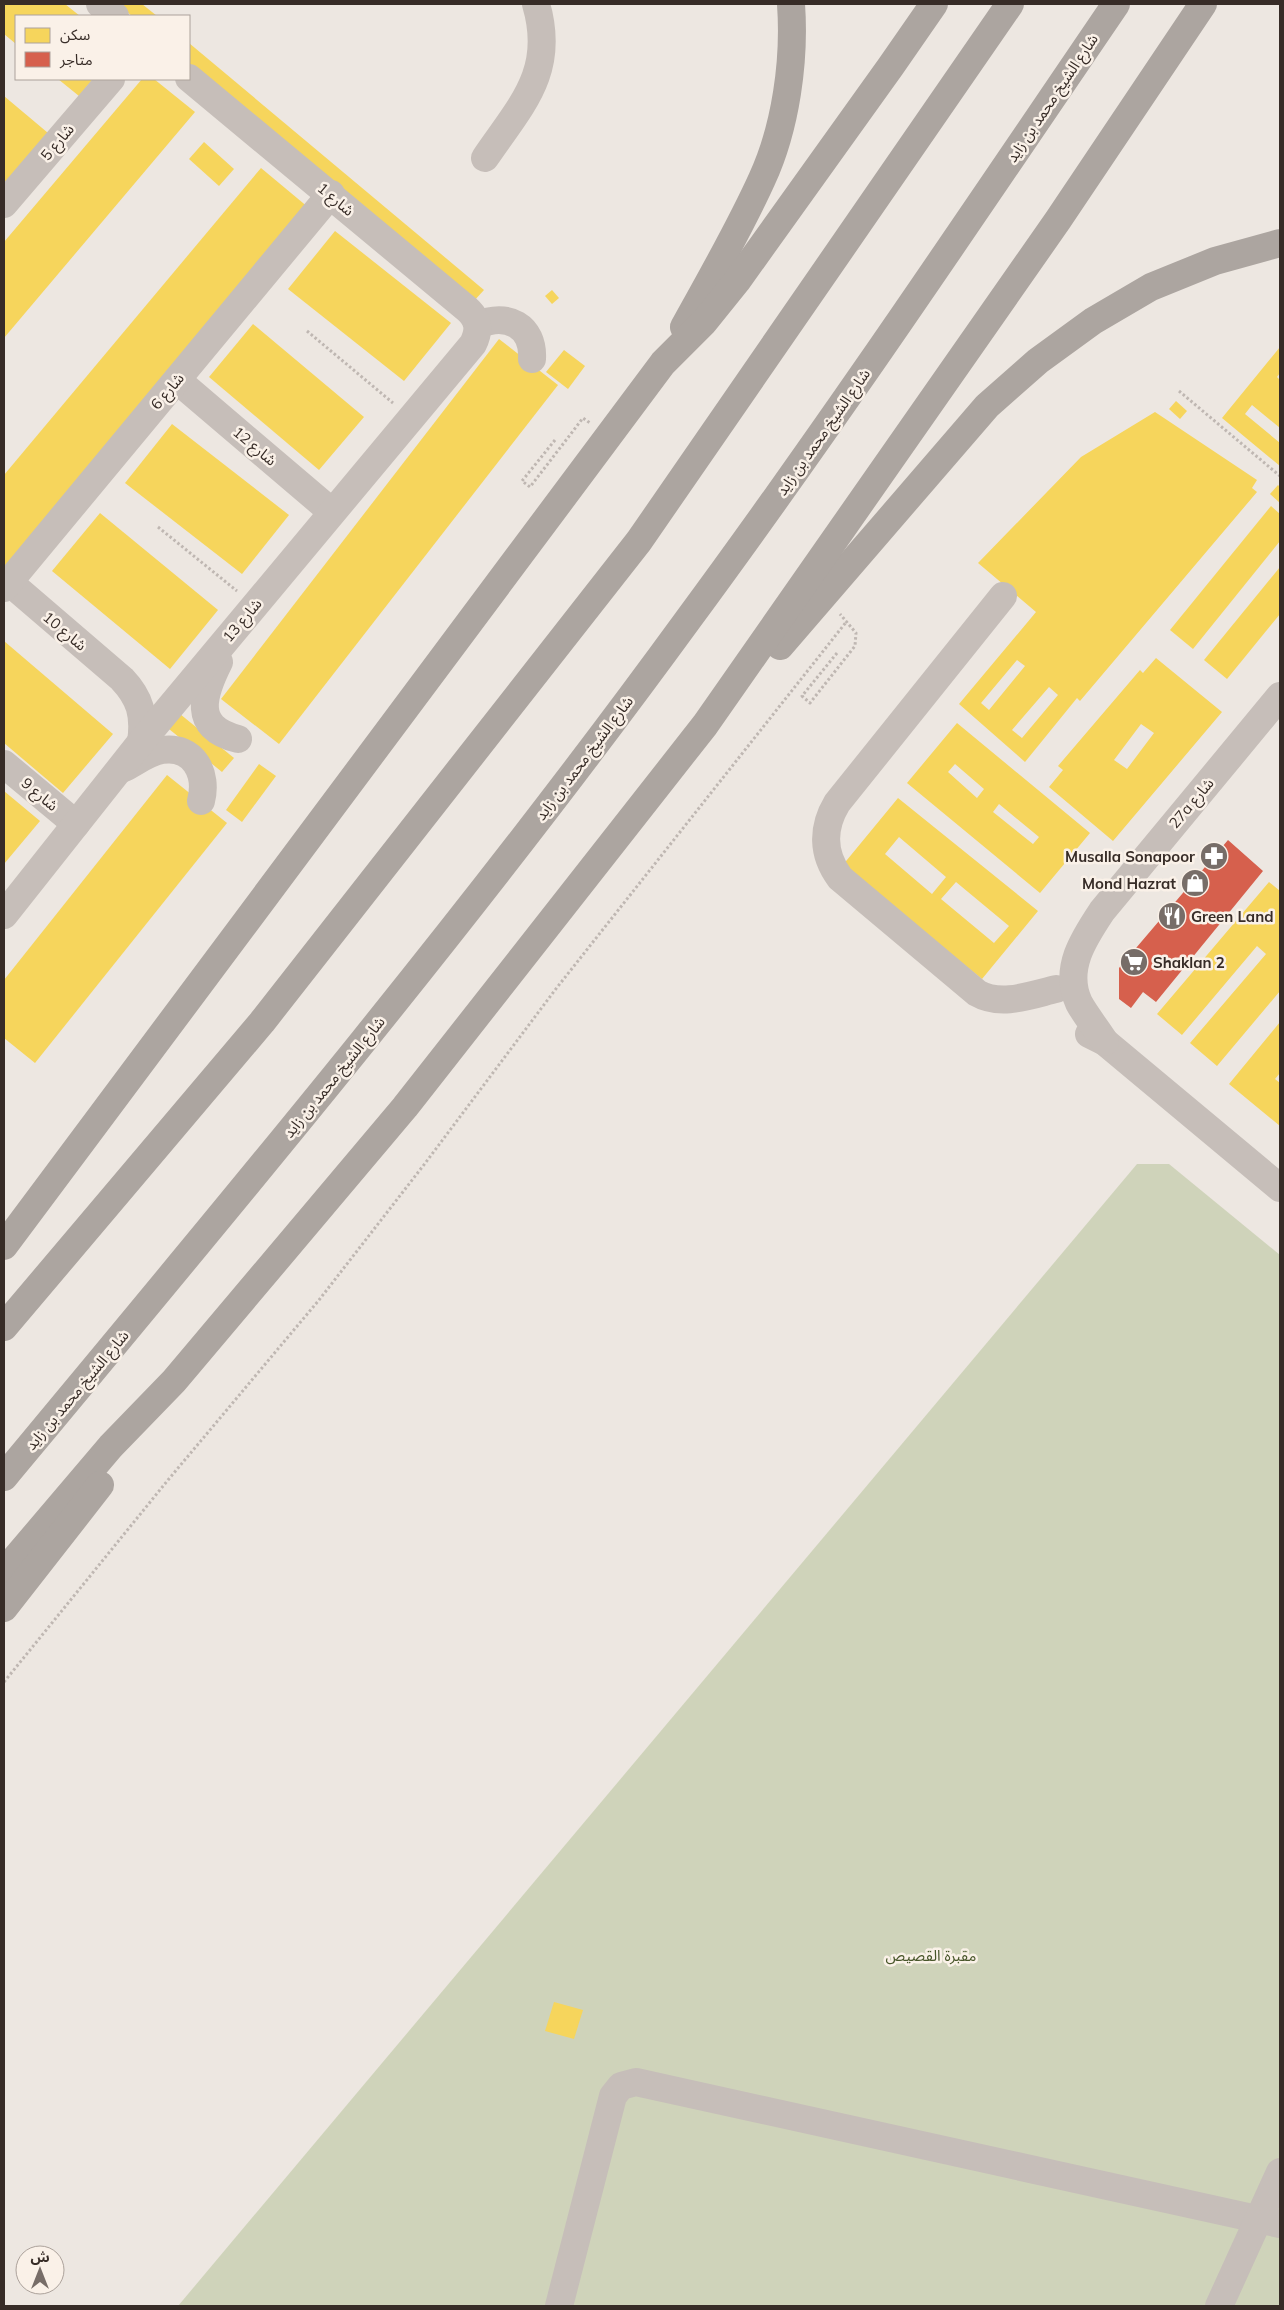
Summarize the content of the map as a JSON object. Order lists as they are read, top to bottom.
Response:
{
  "streets": {
    "highway": ["شارع الشيخ محمد بن زايد"],
    "street": [
      "شارع 5",
      "شارع 1",
      "شارع 6",
      "شارع 12",
      "شارع 13",
      "شارع 10",
      "شارع 9",
      "27a شارع"
    ]
  },
  "crossings": [
    ["شارع 1", "شارع 6"],
    ["شارع 1", "شارع 13"],
    ["شارع 6", "شارع 12"],
    ["شارع 6", "شارع 10"],
    ["شارع 12", "شارع 13"],
    ["شارع 13", "شارع 10"],
    ["شارع 13", "شارع 9"]
  ],
  "parks": ["مقبرة القصيص"],
  "places": {
    "pharmacy": ["Musalla Sonapoor"],
    "shop": ["Mond Hazrat"],
    "restaurant": ["Green Land"],
    "supermarket": ["Shaklan 2"]
  },
  "legend": ["سكن", "متاجر"],
  "north": "top"
}
